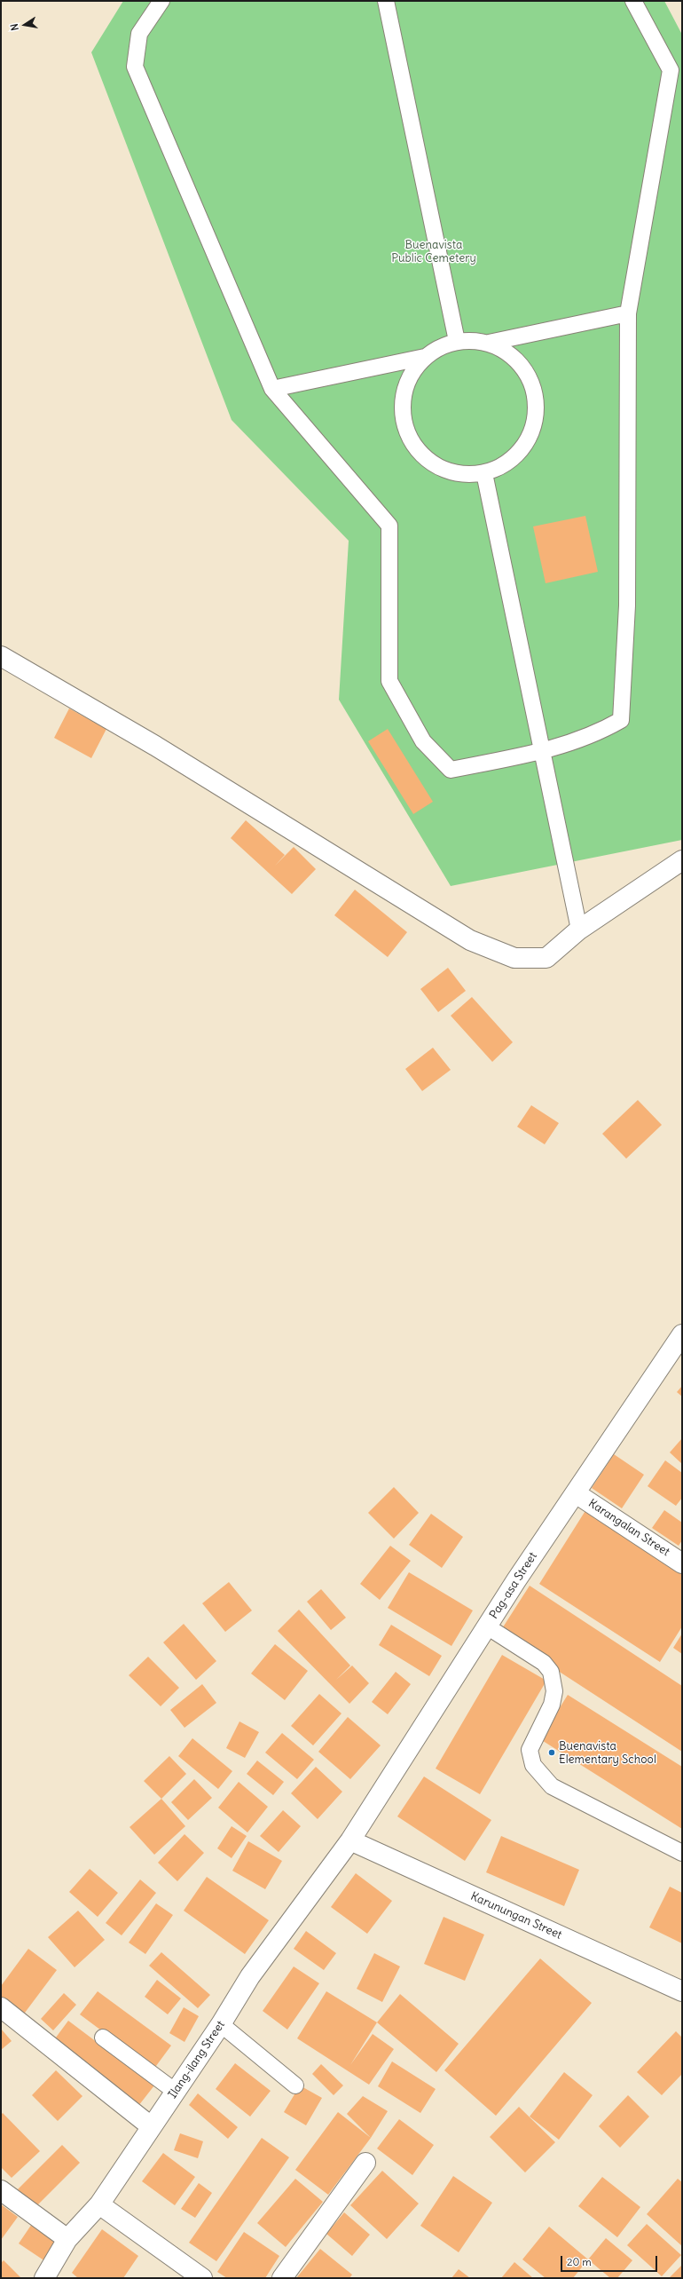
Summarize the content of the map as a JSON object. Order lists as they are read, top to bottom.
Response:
{
  "streets": {
    "street": [
      "Karangalan Street",
      "Pag-asa Street",
      "Karunungan Street",
      "Ilang-ilang Street"
    ]
  },
  "crossings": [
    ["Karangalan Street", "Pag-asa Street"],
    ["Pag-asa Street", "Karunungan Street"],
    ["Pag-asa Street", "Ilang-ilang Street"],
    ["Karunungan Street", "Ilang-ilang Street"]
  ],
  "parks": ["Buenavista Public Cemetery"],
  "places": ["Buenavista Elementary School"],
  "scale_bar": "20 m",
  "north": "left"
}
